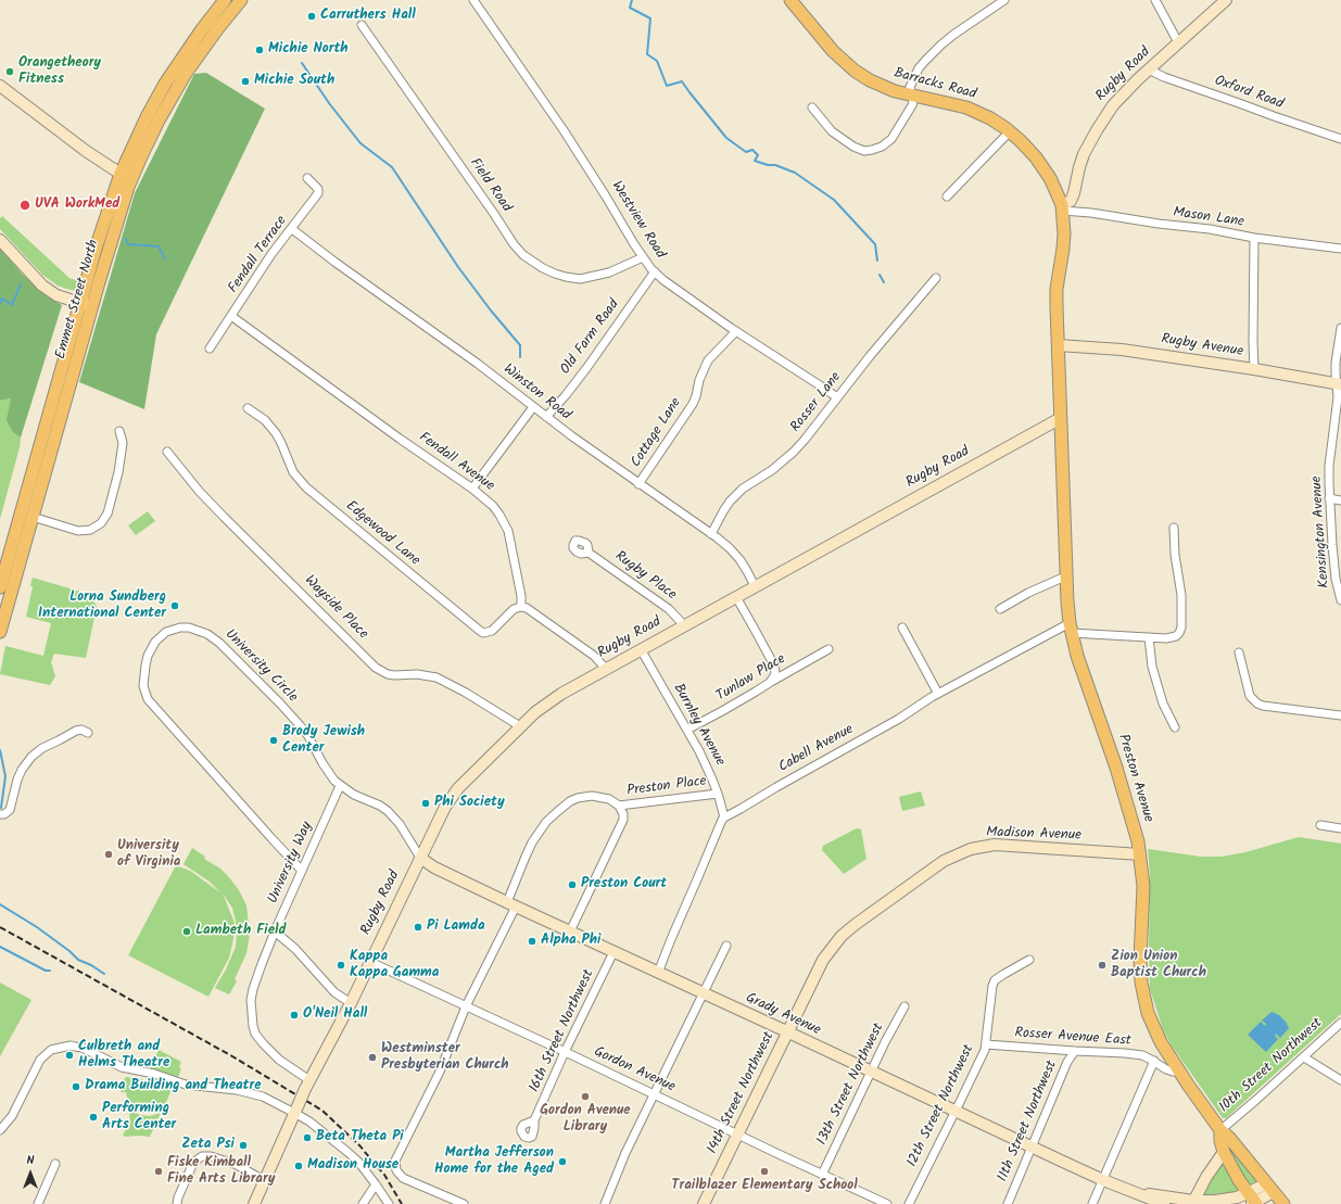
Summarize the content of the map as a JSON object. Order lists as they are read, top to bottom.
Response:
{
  "streets": {
    "main road": ["Barracks Road", "Emmet Street North", "Preston Avenue"],
    "street": [
      "Rugby Road",
      "Oxford Road",
      "Field Road",
      "Mason Lane",
      "Westview Road",
      "Fendall Terrace",
      "Old Farm Road",
      "Rugby Avenue",
      "Winston Road",
      "Rosser Lane",
      "Cottage Lane",
      "Fendall Avenue",
      "Kensington Avenue",
      "Edgewood Lane",
      "Rugby Place",
      "Wayside Place",
      "University Circle",
      "Tunlaw Place",
      "Burnley Avenue",
      "Cabell Avenue",
      "Preston Place",
      "Madison Avenue",
      "University Way",
      "Grady Avenue",
      "16th Street Northwest",
      "Rosser Avenue East",
      "10th Street Northwest",
      "Gordon Avenue",
      "13th Street Northwest",
      "14th Street Northwest",
      "12th Street Northwest",
      "11th Street Northwest"
    ]
  },
  "crossings": [
    ["Rugby Road", "Barracks Road"],
    ["Rugby Road", "Oxford Road"],
    ["Rugby Road", "Mason Lane"],
    ["Rugby Road", "Winston Road"],
    ["Rugby Road", "Rugby Place"],
    ["Rugby Road", "Wayside Place"],
    ["Rugby Road", "University Circle"],
    ["Rugby Road", "Burnley Avenue"],
    ["Rugby Road", "Preston Avenue"],
    ["Rugby Road", "University Way"],
    ["Rugby Road", "Grady Avenue"],
    ["Rugby Road", "Gordon Avenue"],
    ["Barracks Road", "Mason Lane"],
    ["Field Road", "Westview Road"],
    ["Westview Road", "Old Farm Road"],
    ["Westview Road", "Rosser Lane"],
    ["Westview Road", "Cottage Lane"],
    ["Fendall Terrace", "Winston Road"],
    ["Fendall Terrace", "Fendall Avenue"],
    ["Old Farm Road", "Winston Road"],
    ["Rugby Avenue", "Kensington Avenue"],
    ["Winston Road", "Rosser Lane"],
    ["Winston Road", "Cottage Lane"],
    ["Fendall Avenue", "Edgewood Lane"],
    ["University Circle", "University Way"],
    ["University Circle", "Grady Avenue"],
    ["Tunlaw Place", "Burnley Avenue"],
    ["Burnley Avenue", "Cabell Avenue"],
    ["Burnley Avenue", "Preston Place"],
    ["Cabell Avenue", "Preston Avenue"],
    ["Preston Avenue", "Madison Avenue"],
    ["Preston Avenue", "Grady Avenue"],
    ["Preston Avenue", "Rosser Avenue East"],
    ["Preston Avenue", "10th Street Northwest"],
    ["Preston Place", "Grady Avenue"],
    ["Preston Place", "Gordon Avenue"],
    ["Madison Avenue", "14th Street Northwest"],
    ["Grady Avenue", "16th Street Northwest"],
    ["Grady Avenue", "13th Street Northwest"],
    ["Grady Avenue", "14th Street Northwest"],
    ["Grady Avenue", "12th Street Northwest"],
    ["Grady Avenue", "11th Street Northwest"],
    ["16th Street Northwest", "Gordon Avenue"],
    ["Rosser Avenue East", "12th Street Northwest"],
    ["Rosser Avenue East", "11th Street Northwest"],
    ["Gordon Avenue", "13th Street Northwest"],
    ["Gordon Avenue", "14th Street Northwest"]
  ],
  "places": [
    "Carruthers Hall",
    "Michie North",
    "Orangetheory Fitness",
    "Michie South",
    "UVA WorkMed",
    "Lorna Sundberg International Center",
    "Brody Jewish Center",
    "Phi Society",
    "University of Virginia",
    "Preston Court",
    "Pi Lamda",
    "Lambeth Field",
    "Alpha Phi",
    "Kappa Kappa Gamma",
    "Zion Union Baptist Church",
    "O'Neil Hall",
    "Culbreth and Helms Theatre",
    "Westminster Presbyterian Church",
    "Drama Building and Theatre",
    "Gordon Avenue Library",
    "Performing Arts Center",
    "Beta Theta Pi",
    "Zeta Psi",
    "Martha Jefferson Home for the Aged",
    "Madison House",
    "Fiske Kimball Fine Arts Library",
    "Trailblazer Elementary School"
  ],
  "north": "top"
}
